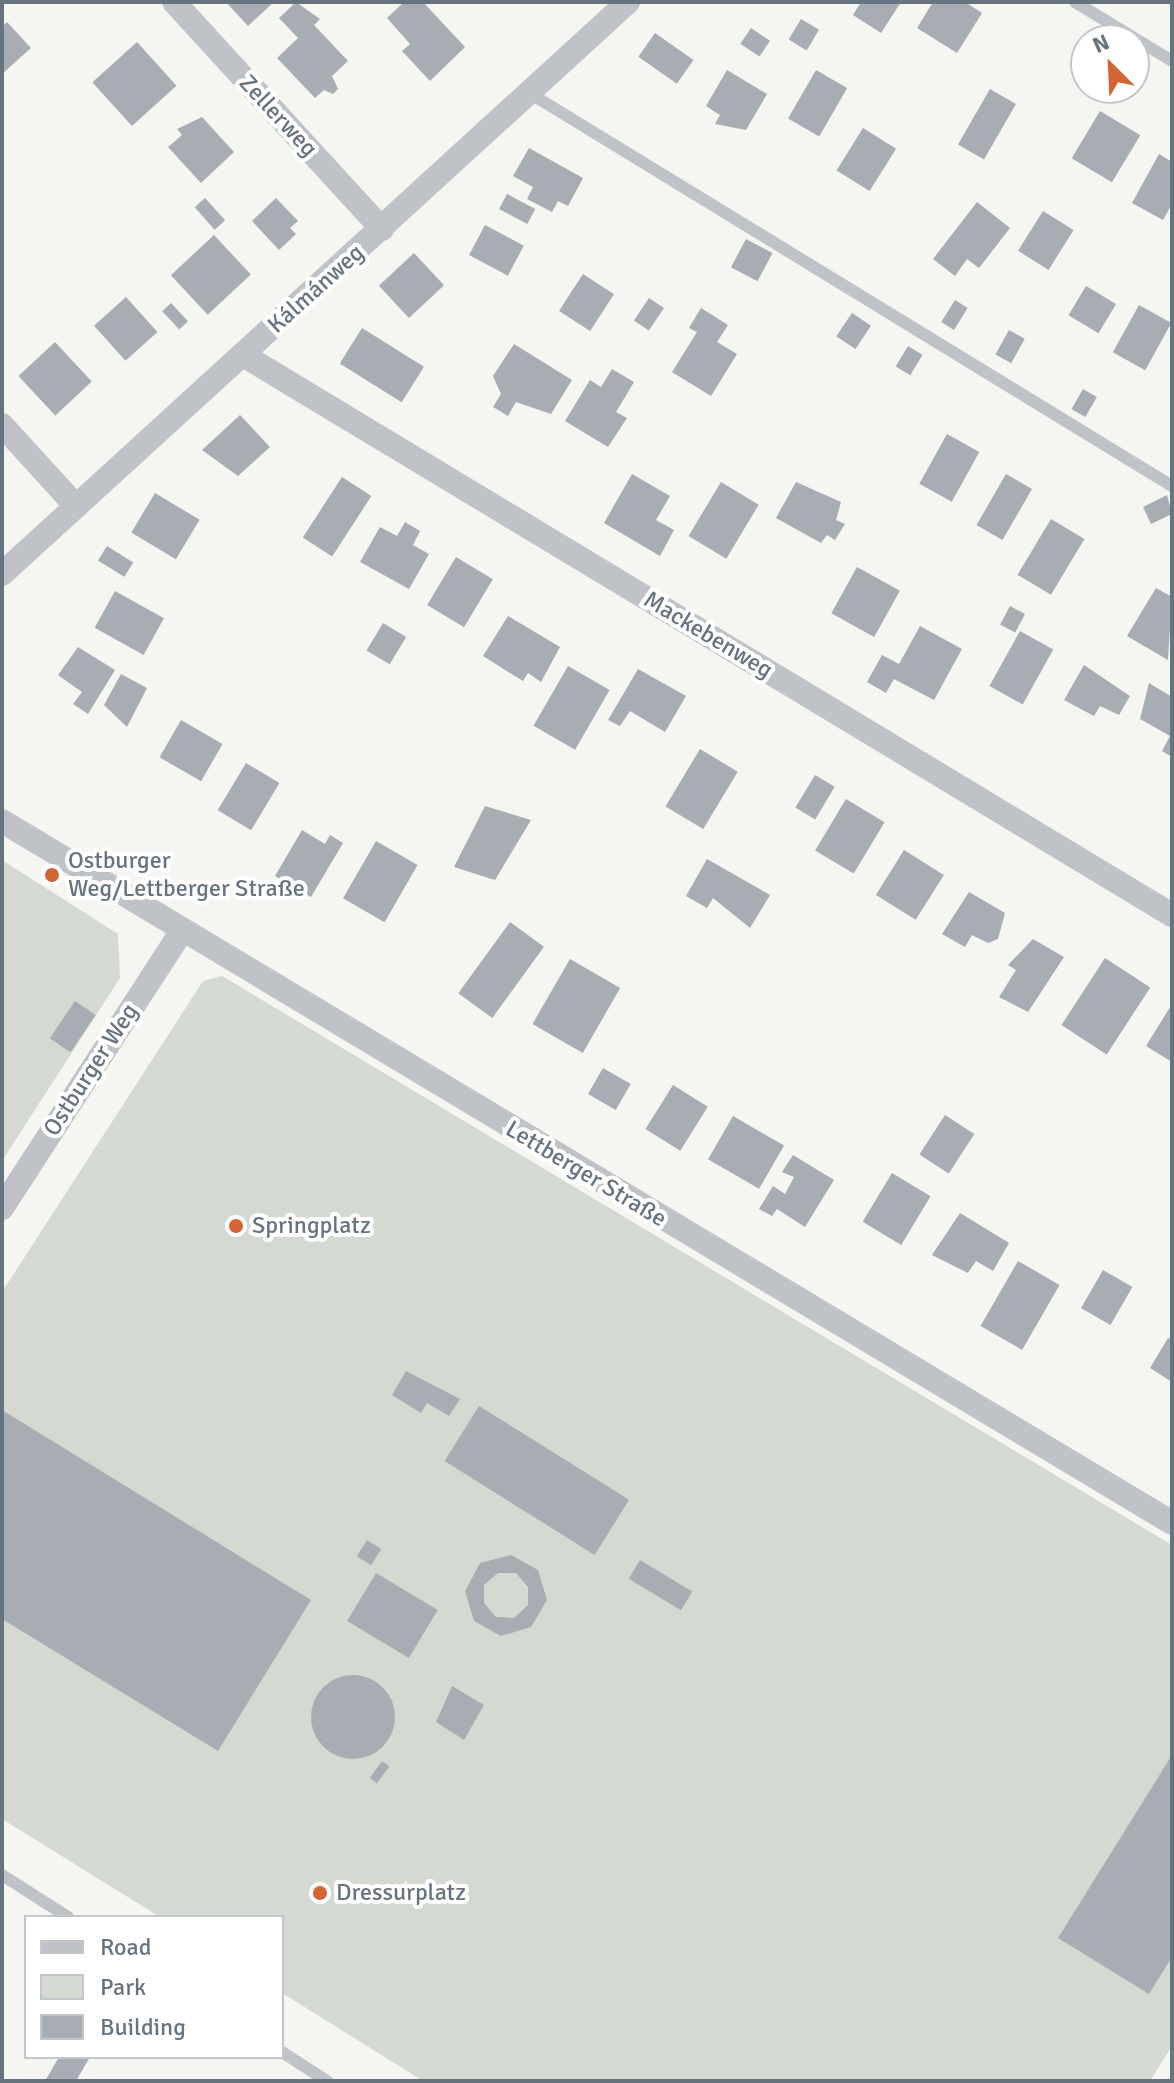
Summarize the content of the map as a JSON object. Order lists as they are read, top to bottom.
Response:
{
  "streets": {
    "street": [
      "Zellerweg",
      "Kálmánweg",
      "Mackebenweg",
      "Ostburger Weg",
      "Lettberger Straße"
    ]
  },
  "crossings": [
    ["Zellerweg", "Kálmánweg"],
    ["Kálmánweg", "Mackebenweg"],
    ["Ostburger Weg", "Lettberger Straße"]
  ],
  "places": ["Ostburger Weg/Lettberger Straße", "Springplatz", "Dressurplatz"],
  "legend": ["Road", "Park", "Building"],
  "north": "top left"
}
